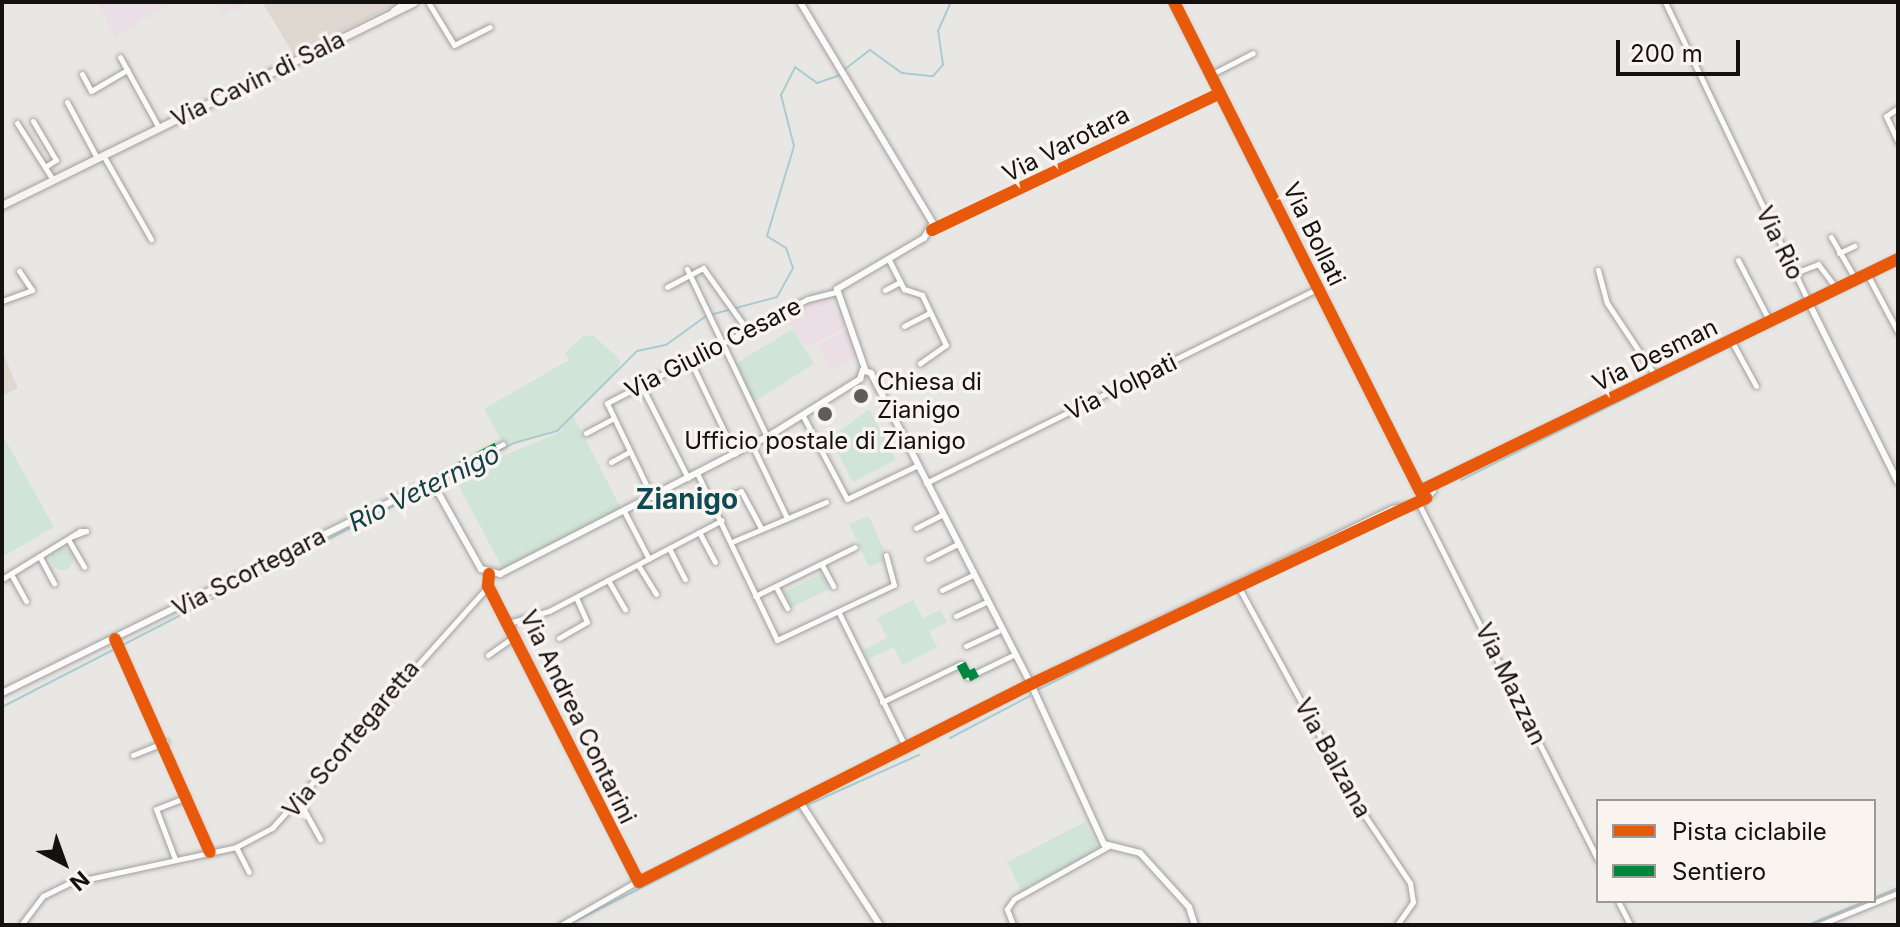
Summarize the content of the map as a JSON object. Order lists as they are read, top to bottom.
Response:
{
  "streets": {
    "main road": ["Via Cavin di Sala"],
    "street": [
      "Via Bollati",
      "Via Rio",
      "Via Giulio Cesare",
      "Via Desman",
      "Via Volpati",
      "Via Scortegara",
      "Via Mazzan",
      "Via Andrea Contarini",
      "Via Scortegaretta",
      "Via Balzana"
    ],
    "cycle path": ["Via Varotara"]
  },
  "crossings": [
    ["Via Bollati", "Via Desman"],
    ["Via Bollati", "Via Volpati"],
    ["Via Bollati", "Via Mazzan"],
    ["Via Rio", "Via Desman"],
    ["Via Desman", "Via Mazzan"],
    ["Via Andrea Contarini", "Via Scortegaretta"]
  ],
  "districts": ["Zianigo"],
  "water": ["Rio Veternigo"],
  "places": ["Chiesa di Zianigo", "Ufficio postale di Zianigo"],
  "legend": ["Pista ciclabile", "Sentiero"],
  "scale_bar": "200 m",
  "north": "bottom right"
}
